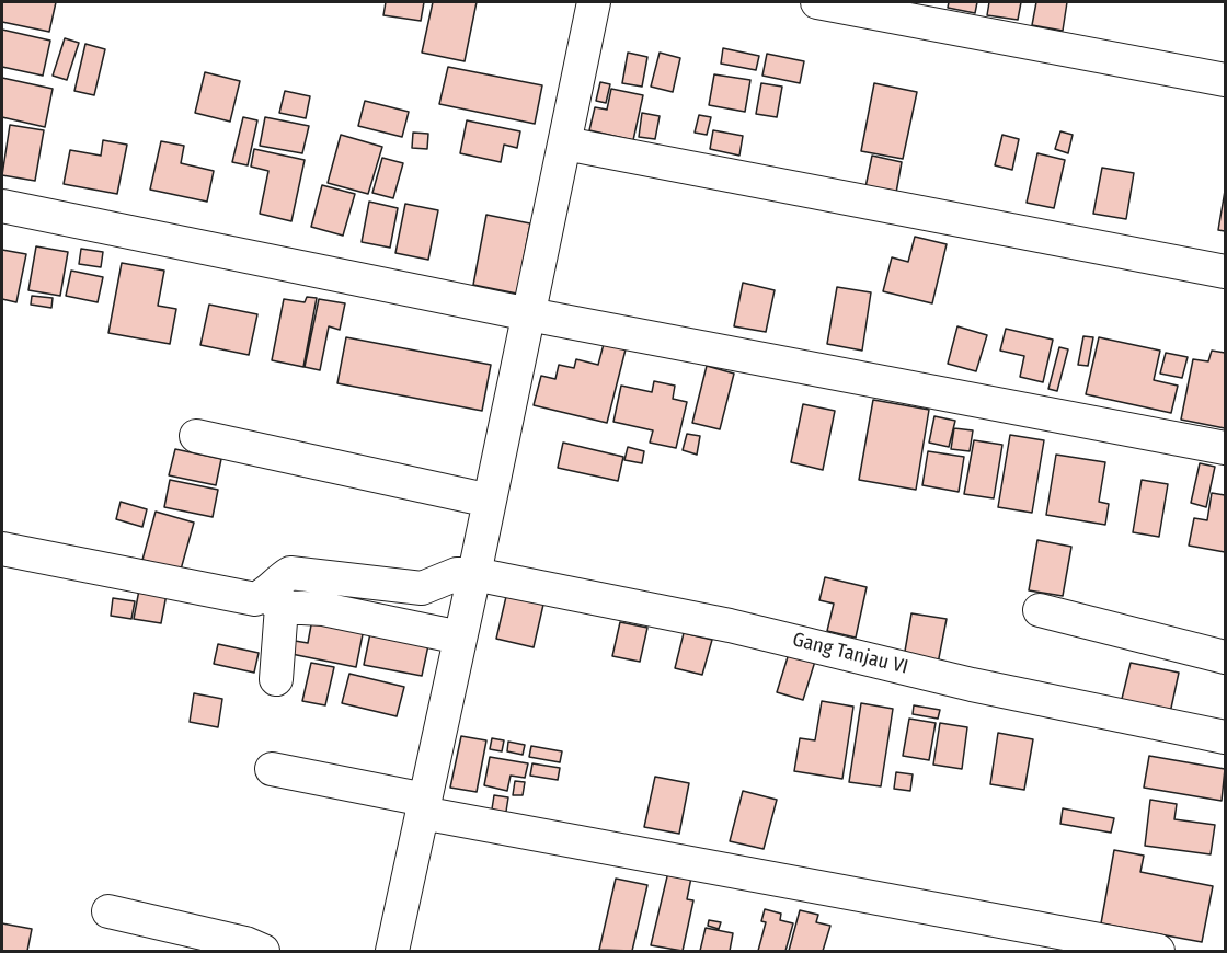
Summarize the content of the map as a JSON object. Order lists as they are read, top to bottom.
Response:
{
  "streets": {
    "street": ["Gang Tanjau VI"]
  }
}
